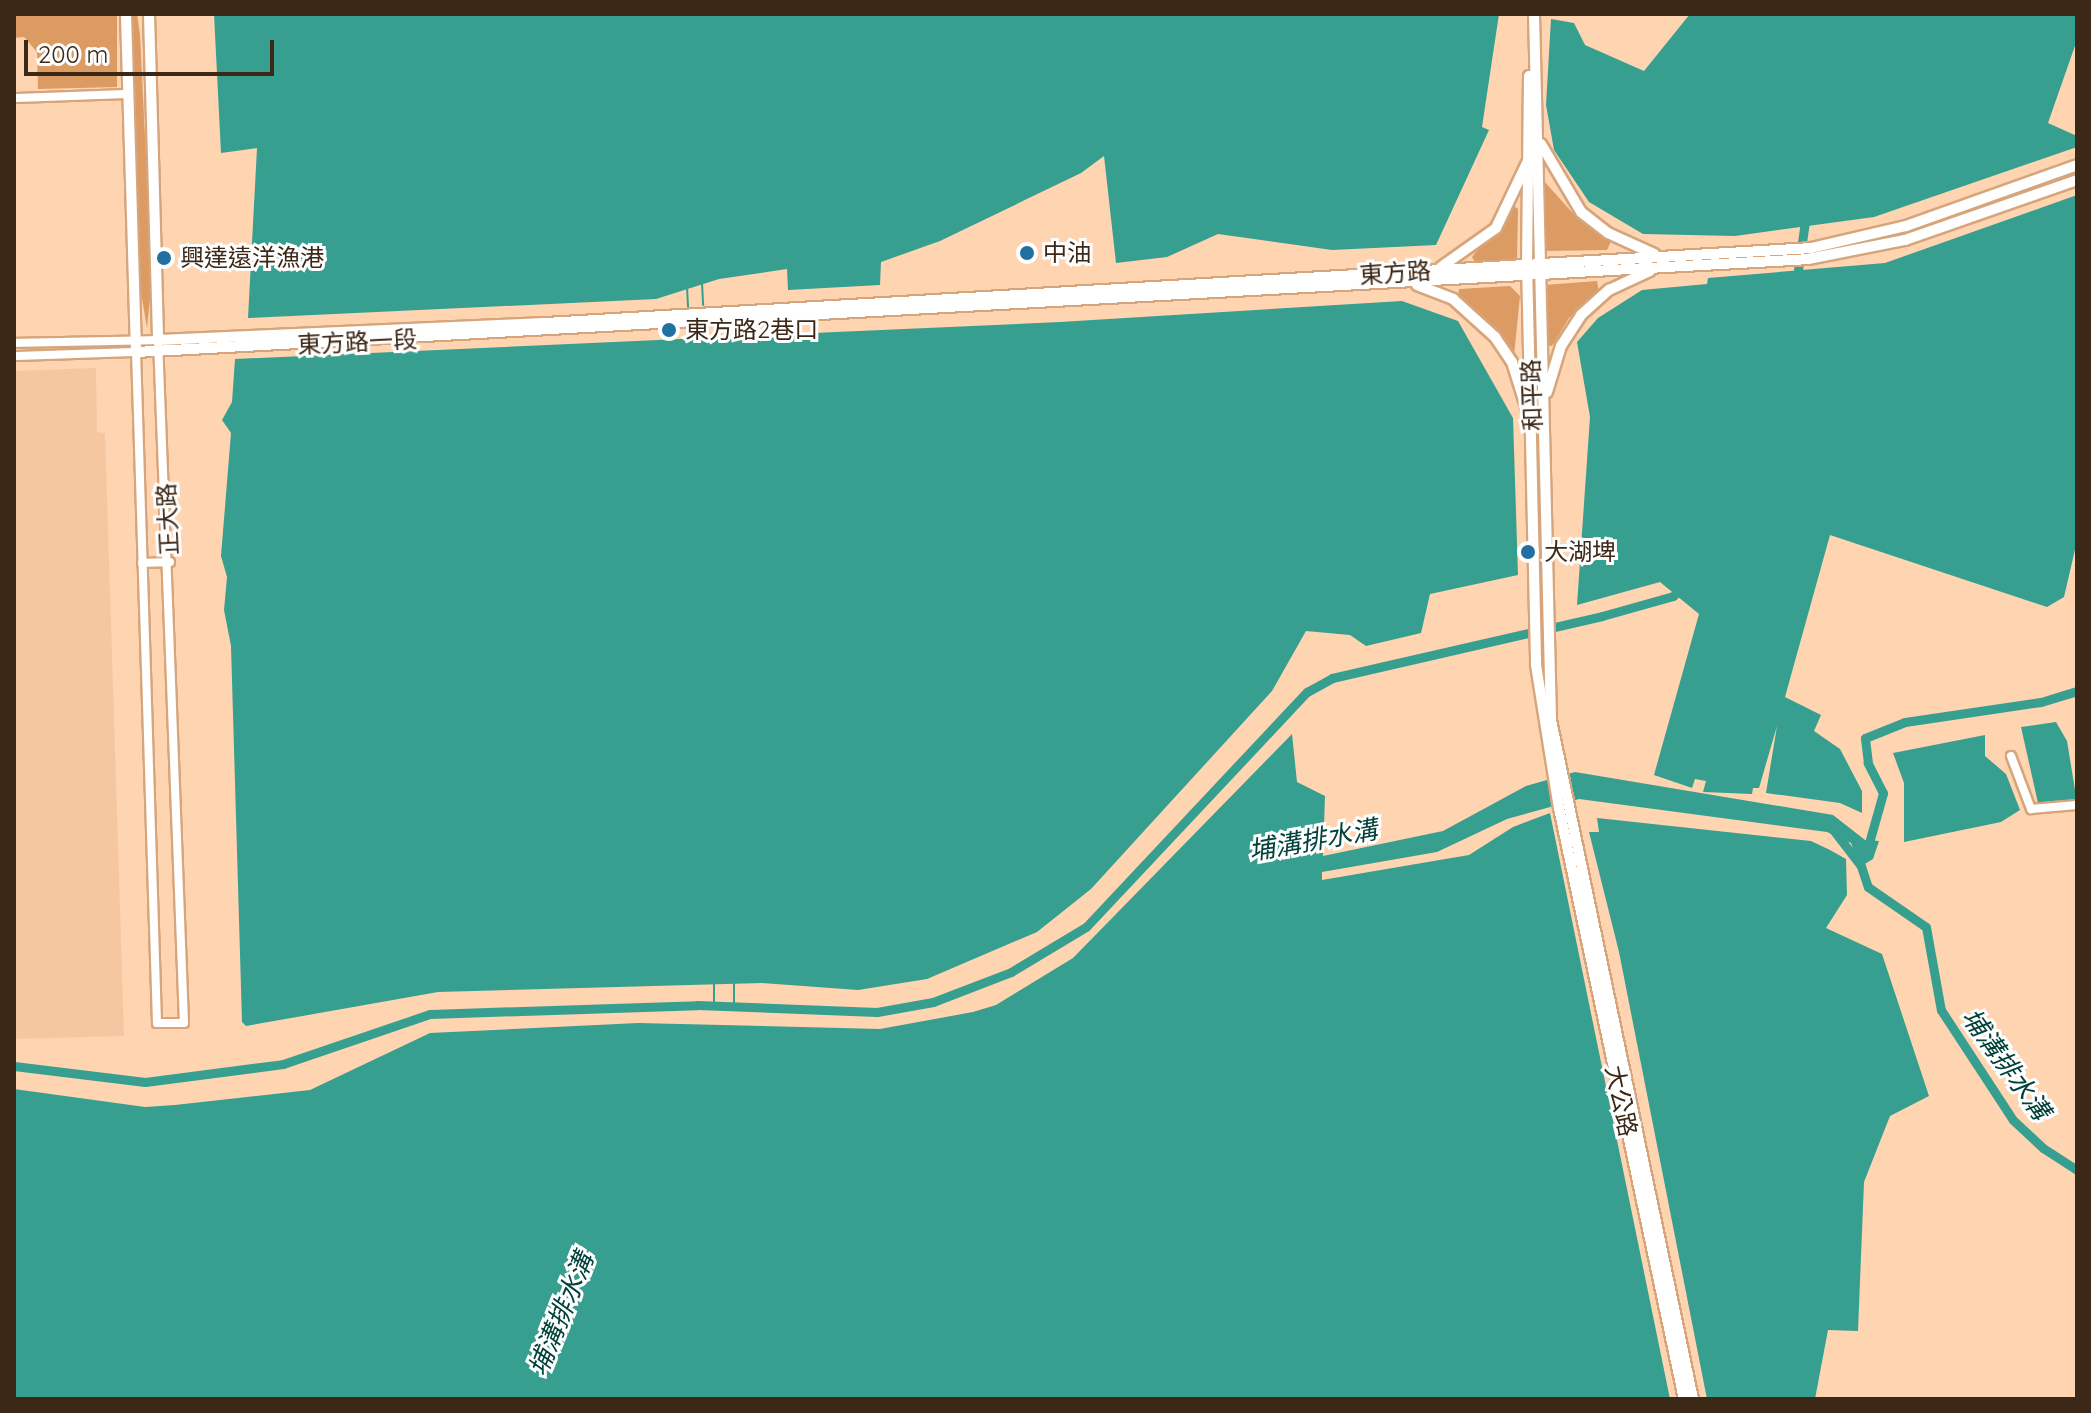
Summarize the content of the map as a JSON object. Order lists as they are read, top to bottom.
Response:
{
  "streets": {
    "main road": [
      "東方路",
      "東方路一段",
      "和平路",
      "正大路",
      "大公路"
    ]
  },
  "crossings": [
    ["東方路", "東方路一段"],
    ["東方路", "和平路"],
    ["東方路一段", "正大路"],
    ["和平路", "大公路"]
  ],
  "water": ["埔溝排水溝"],
  "places": [
    "中油",
    "興達遠洋漁港",
    "東方路2巷口",
    "大湖埤"
  ],
  "scale_bar": "200 m"
}
